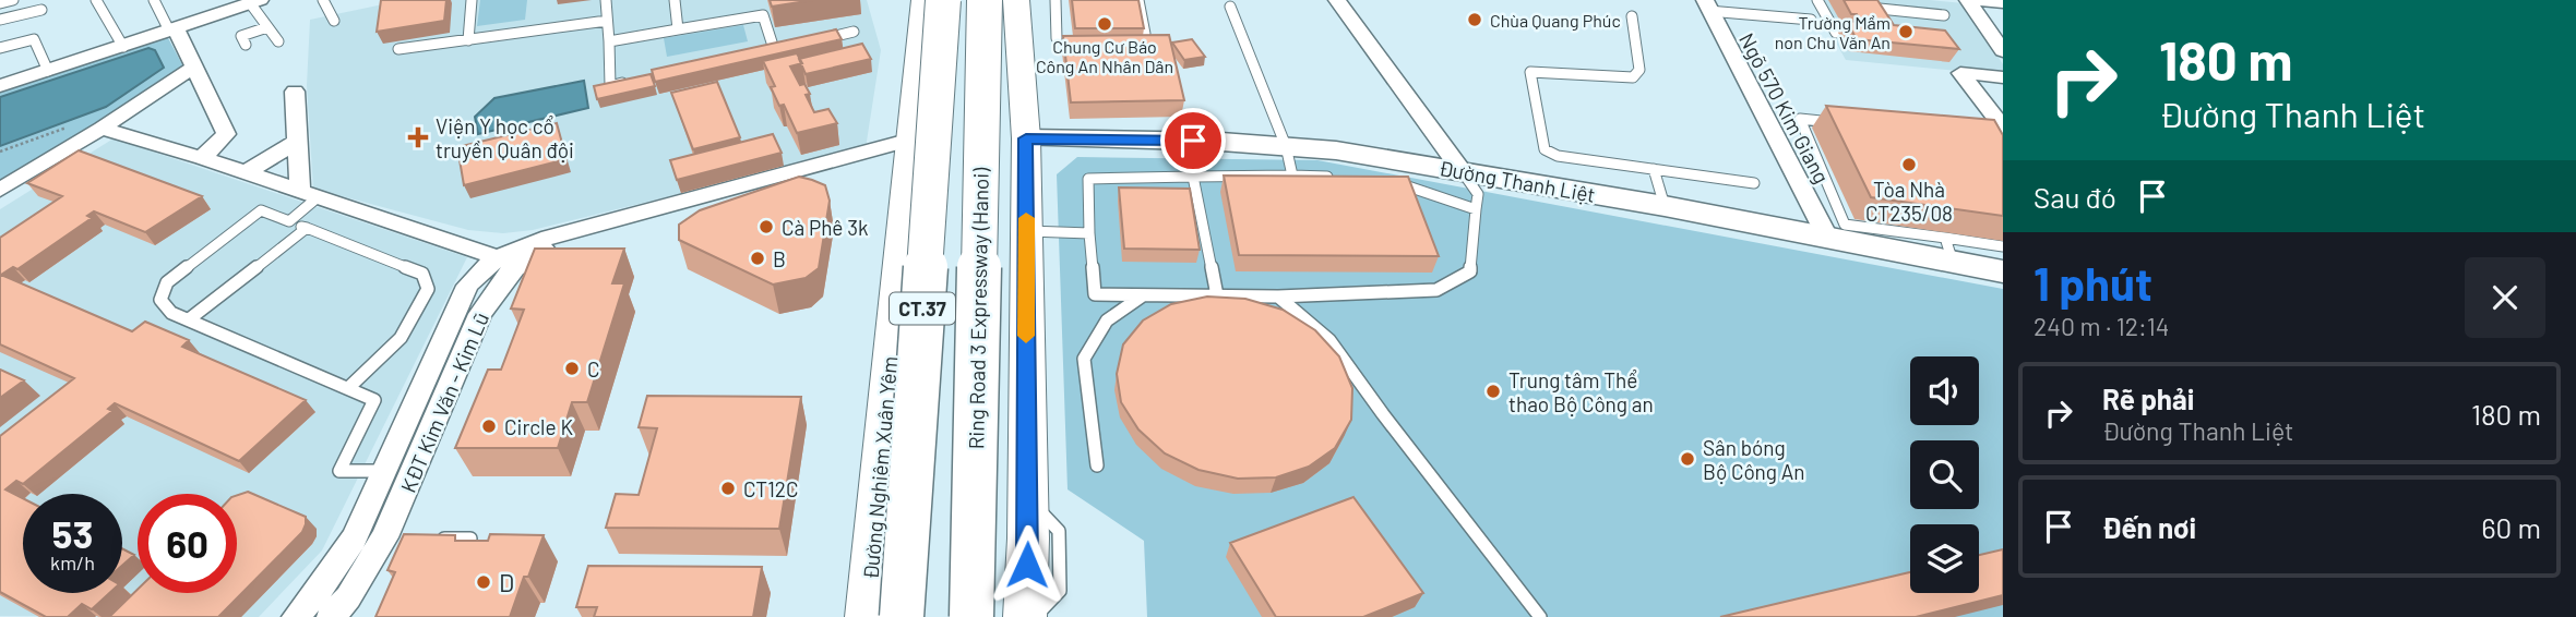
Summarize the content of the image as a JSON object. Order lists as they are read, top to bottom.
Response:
{
  "streets": {
    "highway": ["CT.37", "Ring Road 3 Expressway (Hanoi)"],
    "main road": ["Đường Nghiêm Xuân Yêm"],
    "street": ["Ngõ 570 Kim Giang", "Đường Thanh Liệt", "KĐT Kim Văn - Kim Lũ"]
  },
  "crossings": [
    ["Ngõ 570 Kim Giang", "Đường Thanh Liệt"],
    ["KĐT Kim Văn - Kim Lũ", "Đường Nghiêm Xuân Yêm"]
  ],
  "places": {
    "other": [
      "Chùa Quang Phúc",
      "Chung Cư Báo Công An Nhân Dân",
      "Trường Mầm non Chu Văn An",
      "Tòa Nhà CT235/08",
      "Cà Phê 3k",
      "B",
      "C",
      "Trung tâm Thể thao Bộ Công an",
      "Circle K",
      "Sân bóng Bộ Công An",
      "CT12C",
      "D"
    ],
    "health": ["Viện Y học cổ truyền Quân đội"]
  },
  "page": {
    "turn": ["180 m", "Đường Thanh Liệt"],
    "then": "Sau đó",
    "heading": ["1 phút", "240 m · 12:14"],
    "list": [
      {
        "name": "Rẽ phải",
        "note": "Đường Thanh Liệt",
        "value": "180 m"
      },
      {
        "name": "Đến nơi",
        "value": "60 m"
      }
    ],
    "speed": "53 km/h",
    "limit": "60"
  }
}
